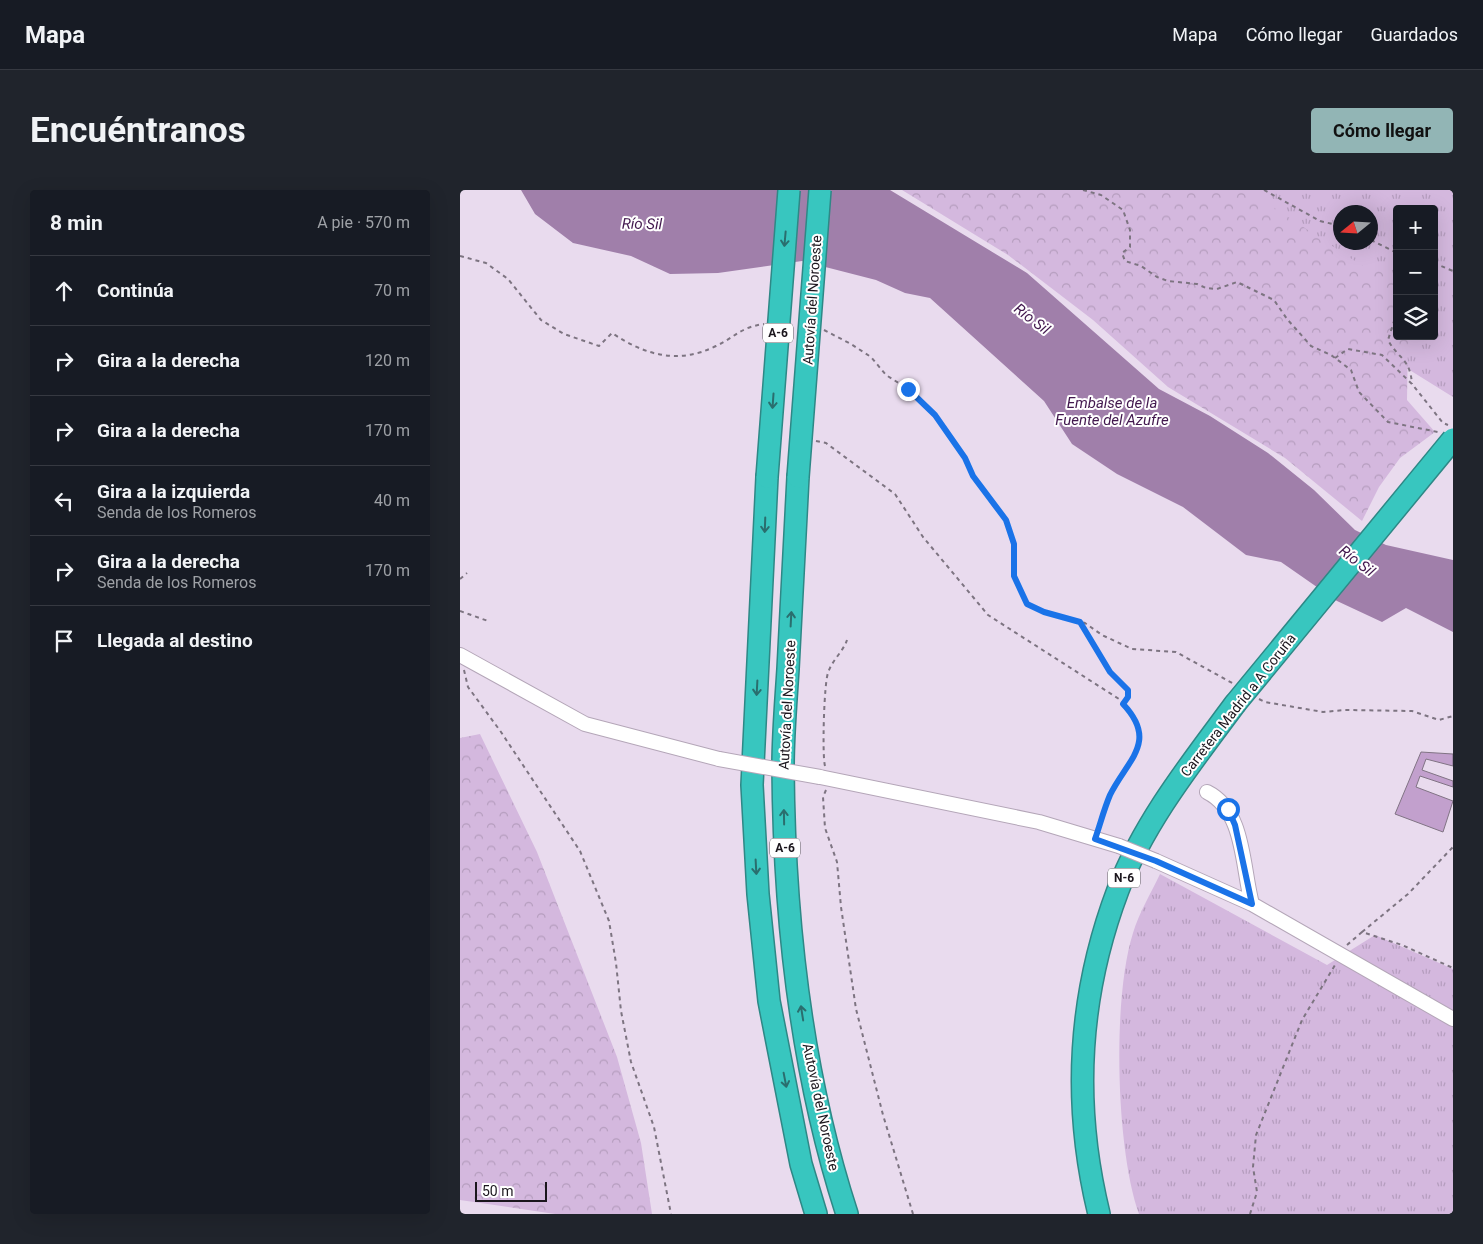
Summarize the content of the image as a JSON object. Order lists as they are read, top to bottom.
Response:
{
  "streets": {
    "highway": [
      "Autovía del Noroeste",
      "A-6",
      "Carretera Madrid a A Coruña",
      "N-6"
    ]
  },
  "water": ["Río Sil", "Embalse de la Fuente del Azufre"],
  "scale_bar": "50 m",
  "north": "left",
  "page": {
    "header": "Mapa",
    "nav": ["Mapa", "Cómo llegar", "Guardados"],
    "buttons": "Cómo llegar",
    "title": "Encuéntranos",
    "heading": ["8 min", "A pie · 570 m"],
    "map_buttons": ["+", "−"],
    "list": [
      ["Continúa", "70 m"],
      ["Gira a la derecha", "120 m"],
      ["Gira a la derecha", "170 m"],
      ["Gira a la izquierda", "Senda de los Romeros", "40 m"],
      ["Gira a la derecha", "Senda de los Romeros", "170 m"],
      "Llegada al destino"
    ],
    "scale": "50 m"
  }
}
